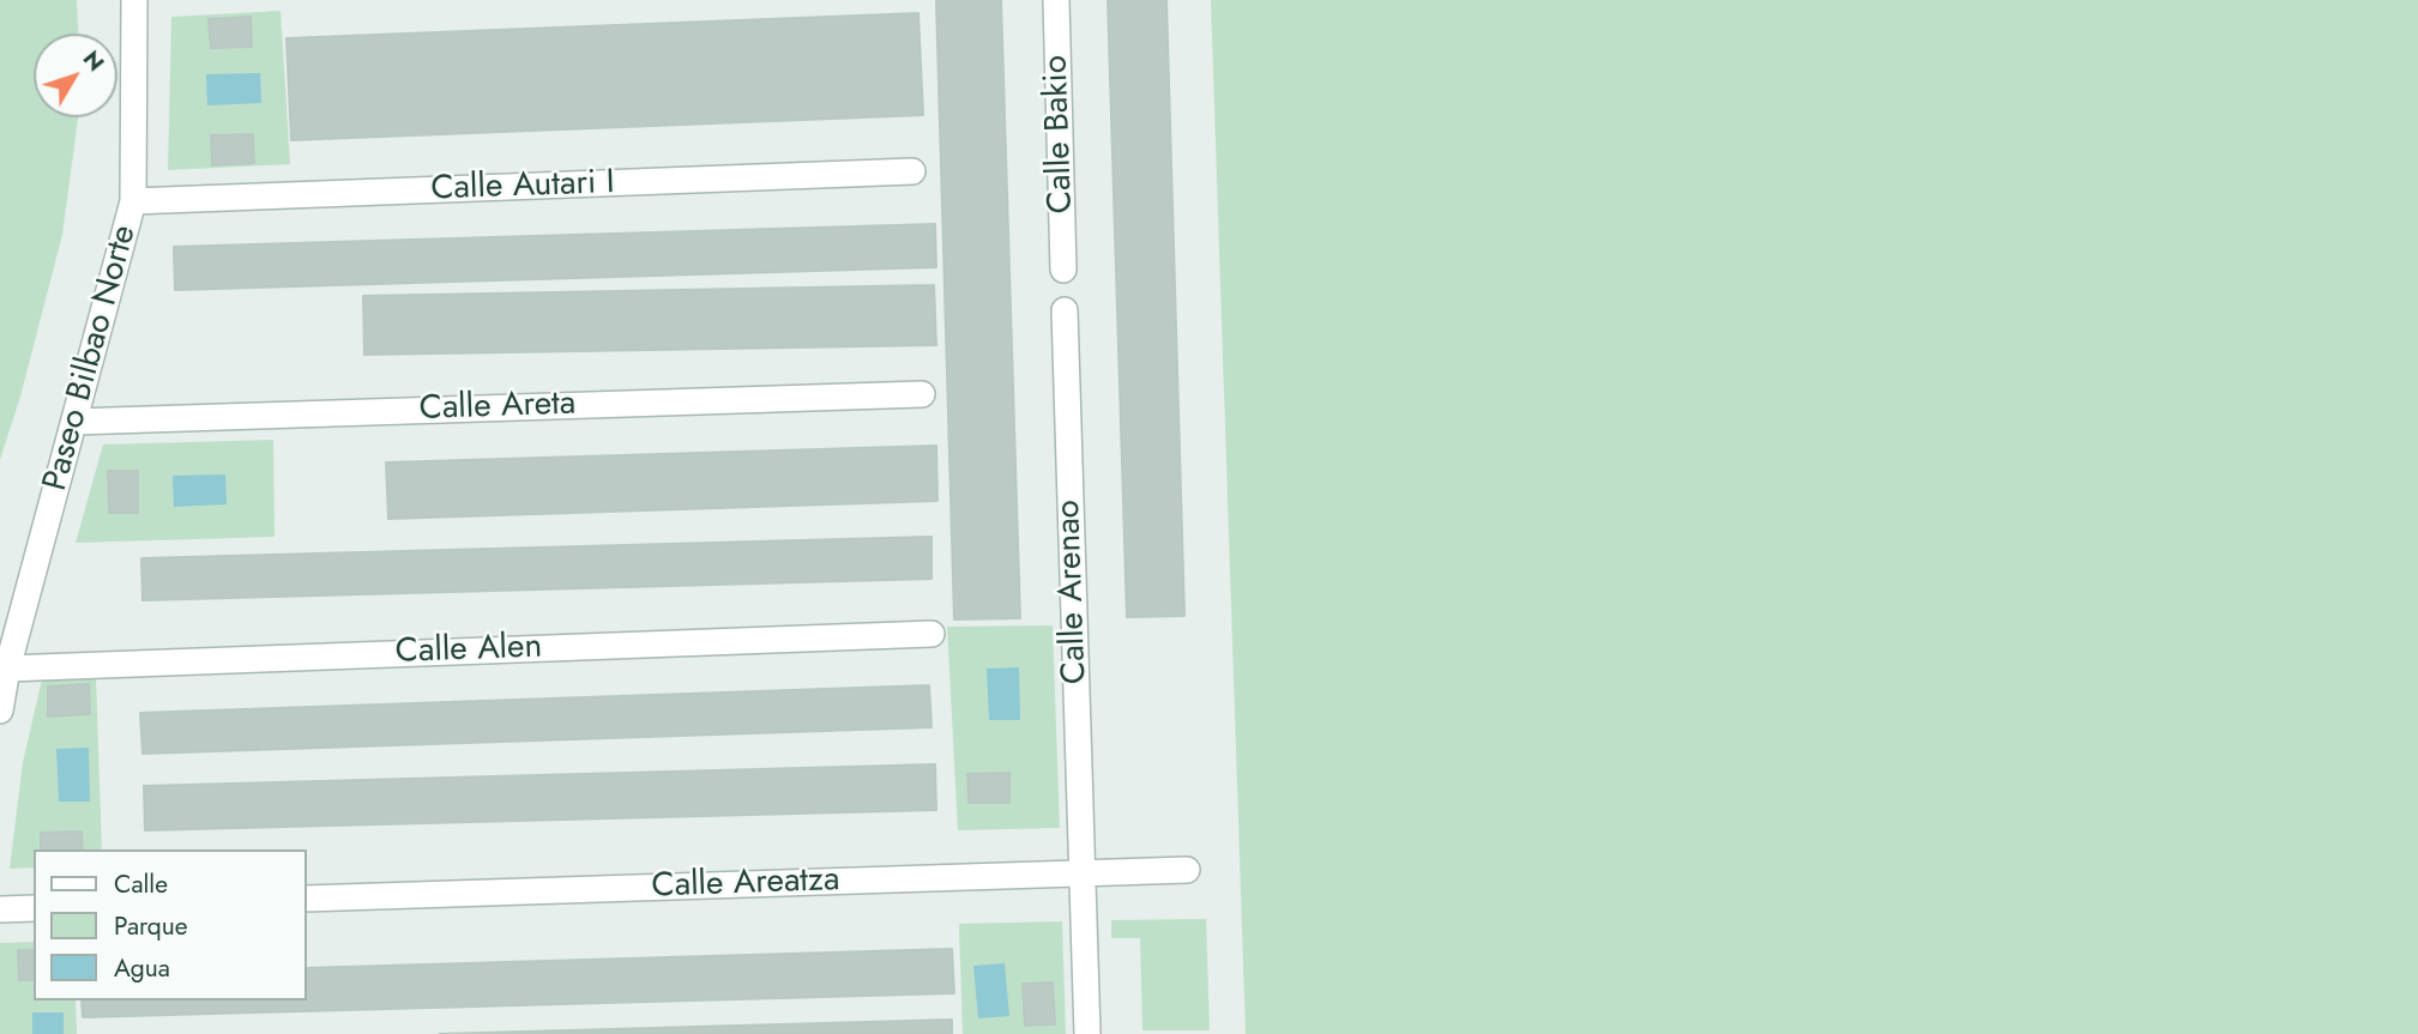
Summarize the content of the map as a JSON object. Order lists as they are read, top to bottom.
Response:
{
  "streets": {
    "street": [
      "Calle Bakio",
      "Calle Autari I",
      "Paseo Bilbao Norte",
      "Calle Areta",
      "Calle Arenao",
      "Calle Alen",
      "Calle Areatza"
    ]
  },
  "crossings": [
    ["Calle Autari I", "Paseo Bilbao Norte"],
    ["Paseo Bilbao Norte", "Calle Areta"],
    ["Paseo Bilbao Norte", "Calle Alen"],
    ["Calle Arenao", "Calle Areatza"]
  ],
  "legend": ["Calle", "Parque", "Agua"],
  "north": "top right"
}
